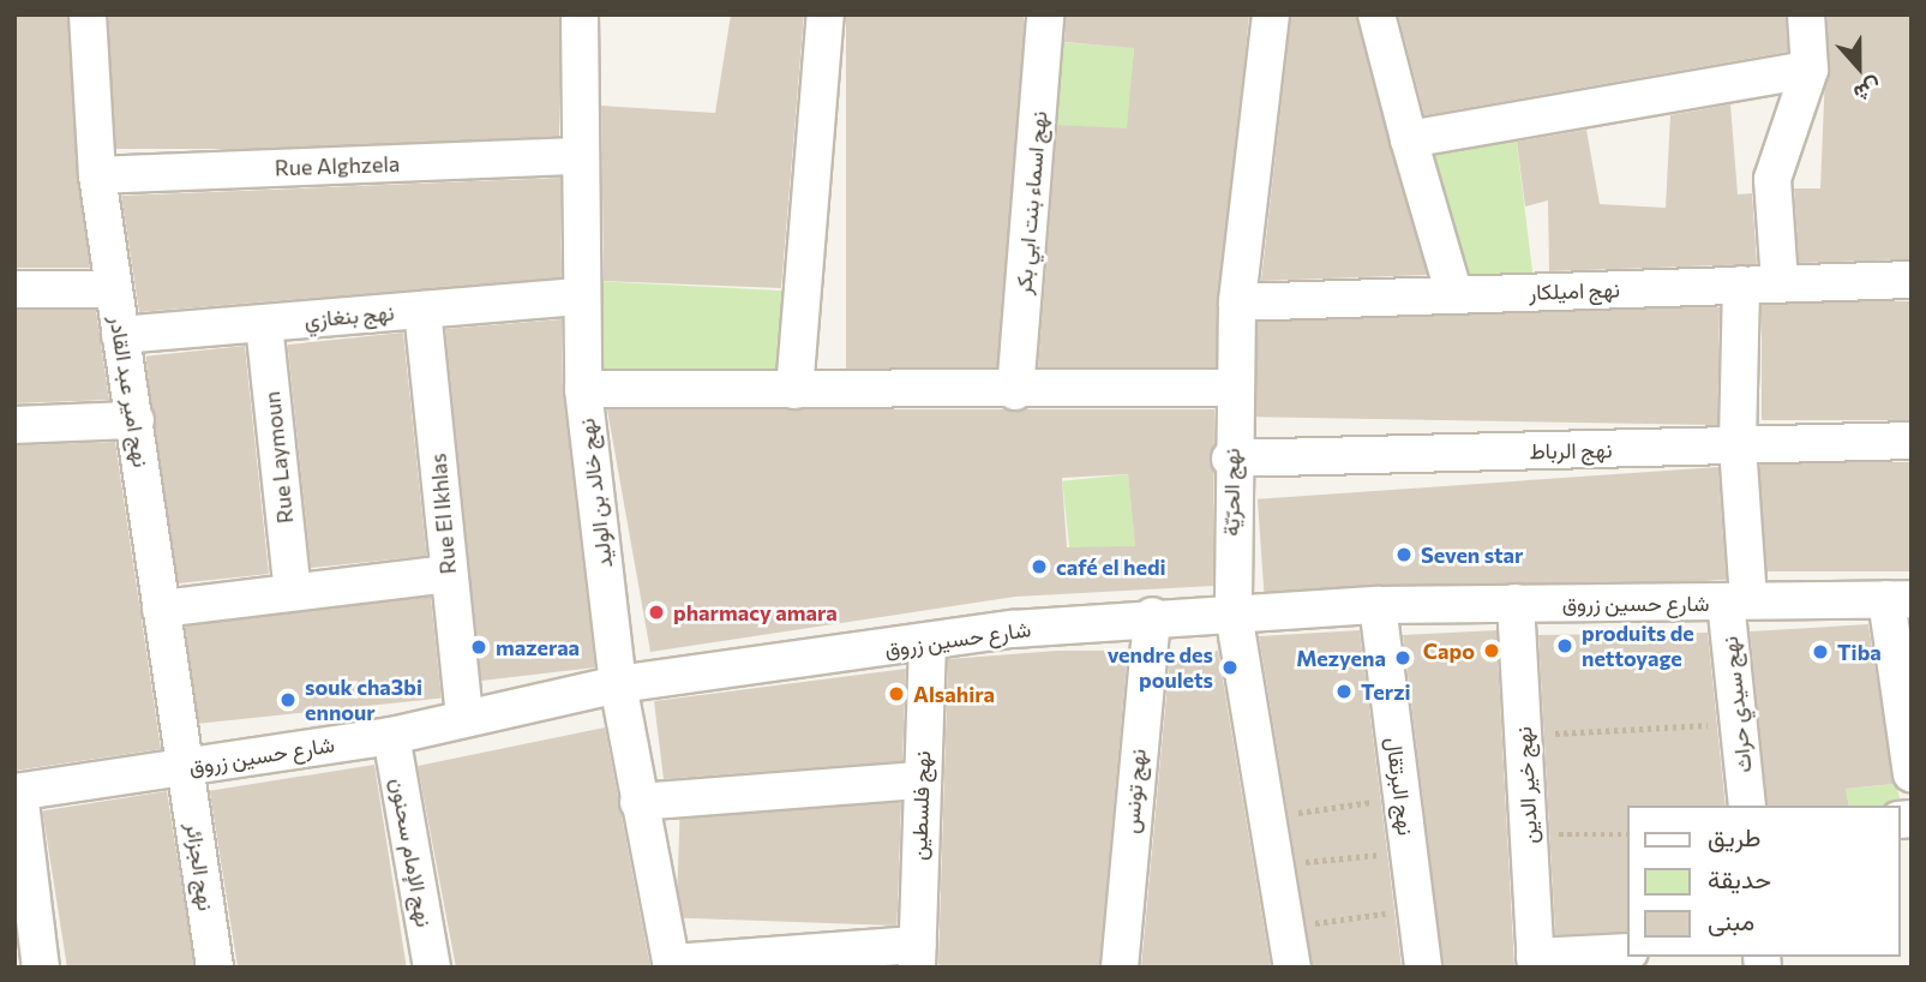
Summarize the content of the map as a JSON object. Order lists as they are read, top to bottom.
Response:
{
  "streets": {
    "street": [
      "Rue Alghzela",
      "نهج اسماء بنت ابي بكر",
      "نهج اميلكار",
      "نهج بنغازي",
      "نهج امير عبد القادر",
      "نهج الرباط",
      "Rue Laymoun",
      "نهج الحرّيّة",
      "نهج خالد بن الوليد",
      "Rue El Ikhlas",
      "شارع حسين زروق",
      "نهج سيدي حراث",
      "نهج خير الدين",
      "نهج البرتقال",
      "نهج تونس",
      "نهج فلسطين",
      "نهج الإمام سحنون",
      "نهج الجزائر"
    ]
  },
  "crossings": [
    ["Rue Alghzela", "نهج امير عبد القادر"],
    ["Rue Alghzela", "نهج خالد بن الوليد"],
    ["نهج اميلكار", "نهج الحرّيّة"],
    ["نهج اميلكار", "نهج سيدي حراث"],
    ["نهج بنغازي", "نهج امير عبد القادر"],
    ["نهج بنغازي", "Rue Laymoun"],
    ["نهج بنغازي", "نهج خالد بن الوليد"],
    ["نهج بنغازي", "Rue El Ikhlas"],
    ["نهج امير عبد القادر", "شارع حسين زروق"],
    ["نهج امير عبد القادر", "نهج الجزائر"],
    ["نهج الرباط", "نهج الحرّيّة"],
    ["نهج الرباط", "نهج سيدي حراث"],
    ["نهج الحرّيّة", "شارع حسين زروق"],
    ["نهج خالد بن الوليد", "شارع حسين زروق"],
    ["Rue El Ikhlas", "شارع حسين زروق"],
    ["شارع حسين زروق", "نهج سيدي حراث"],
    ["شارع حسين زروق", "نهج خير الدين"],
    ["شارع حسين زروق", "نهج البرتقال"],
    ["شارع حسين زروق", "نهج تونس"],
    ["شارع حسين زروق", "نهج فلسطين"],
    ["شارع حسين زروق", "نهج الإمام سحنون"],
    ["شارع حسين زروق", "نهج الجزائر"]
  ],
  "places": [
    "Seven star",
    "café el hedi",
    "pharmacy amara",
    "produits de nettoyage",
    "mazeraa",
    "Capo",
    "Tiba",
    "Mezyena",
    "vendre des poulets",
    "Terzi",
    "Alsahira",
    "souk cha3bi ennour"
  ],
  "legend": ["طريق", "حديقة", "مبنى"],
  "north": "bottom"
}
